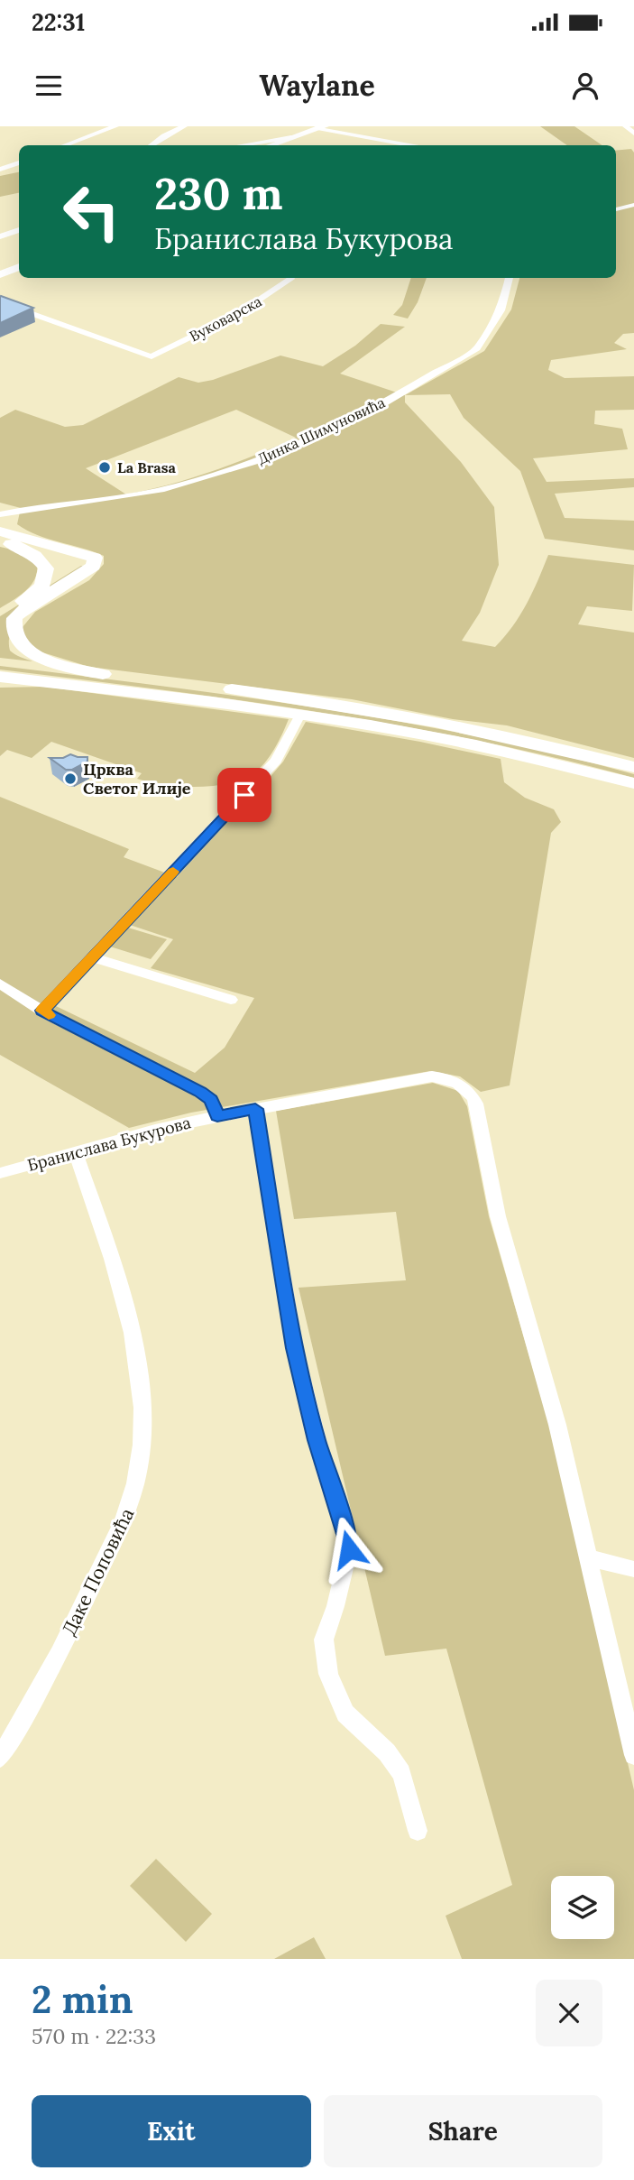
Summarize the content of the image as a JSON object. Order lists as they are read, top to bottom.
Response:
{
  "streets": {
    "street": [
      "Вуковарска",
      "Динка Шимуновића",
      "Бранислава Букурова",
      "Даке Поповића"
    ]
  },
  "crossings": [
    ["Бранислава Букурова", "Даке Поповића"]
  ],
  "places": ["La Brasa", "Црква Светог Илије"],
  "page": {
    "status": "22:31",
    "header": "Waylane",
    "turn": ["230 m", "Бранислава Букурова"],
    "heading": ["2 min", "570 m · 22:33"],
    "buttons": ["Exit", "Share"]
  }
}
